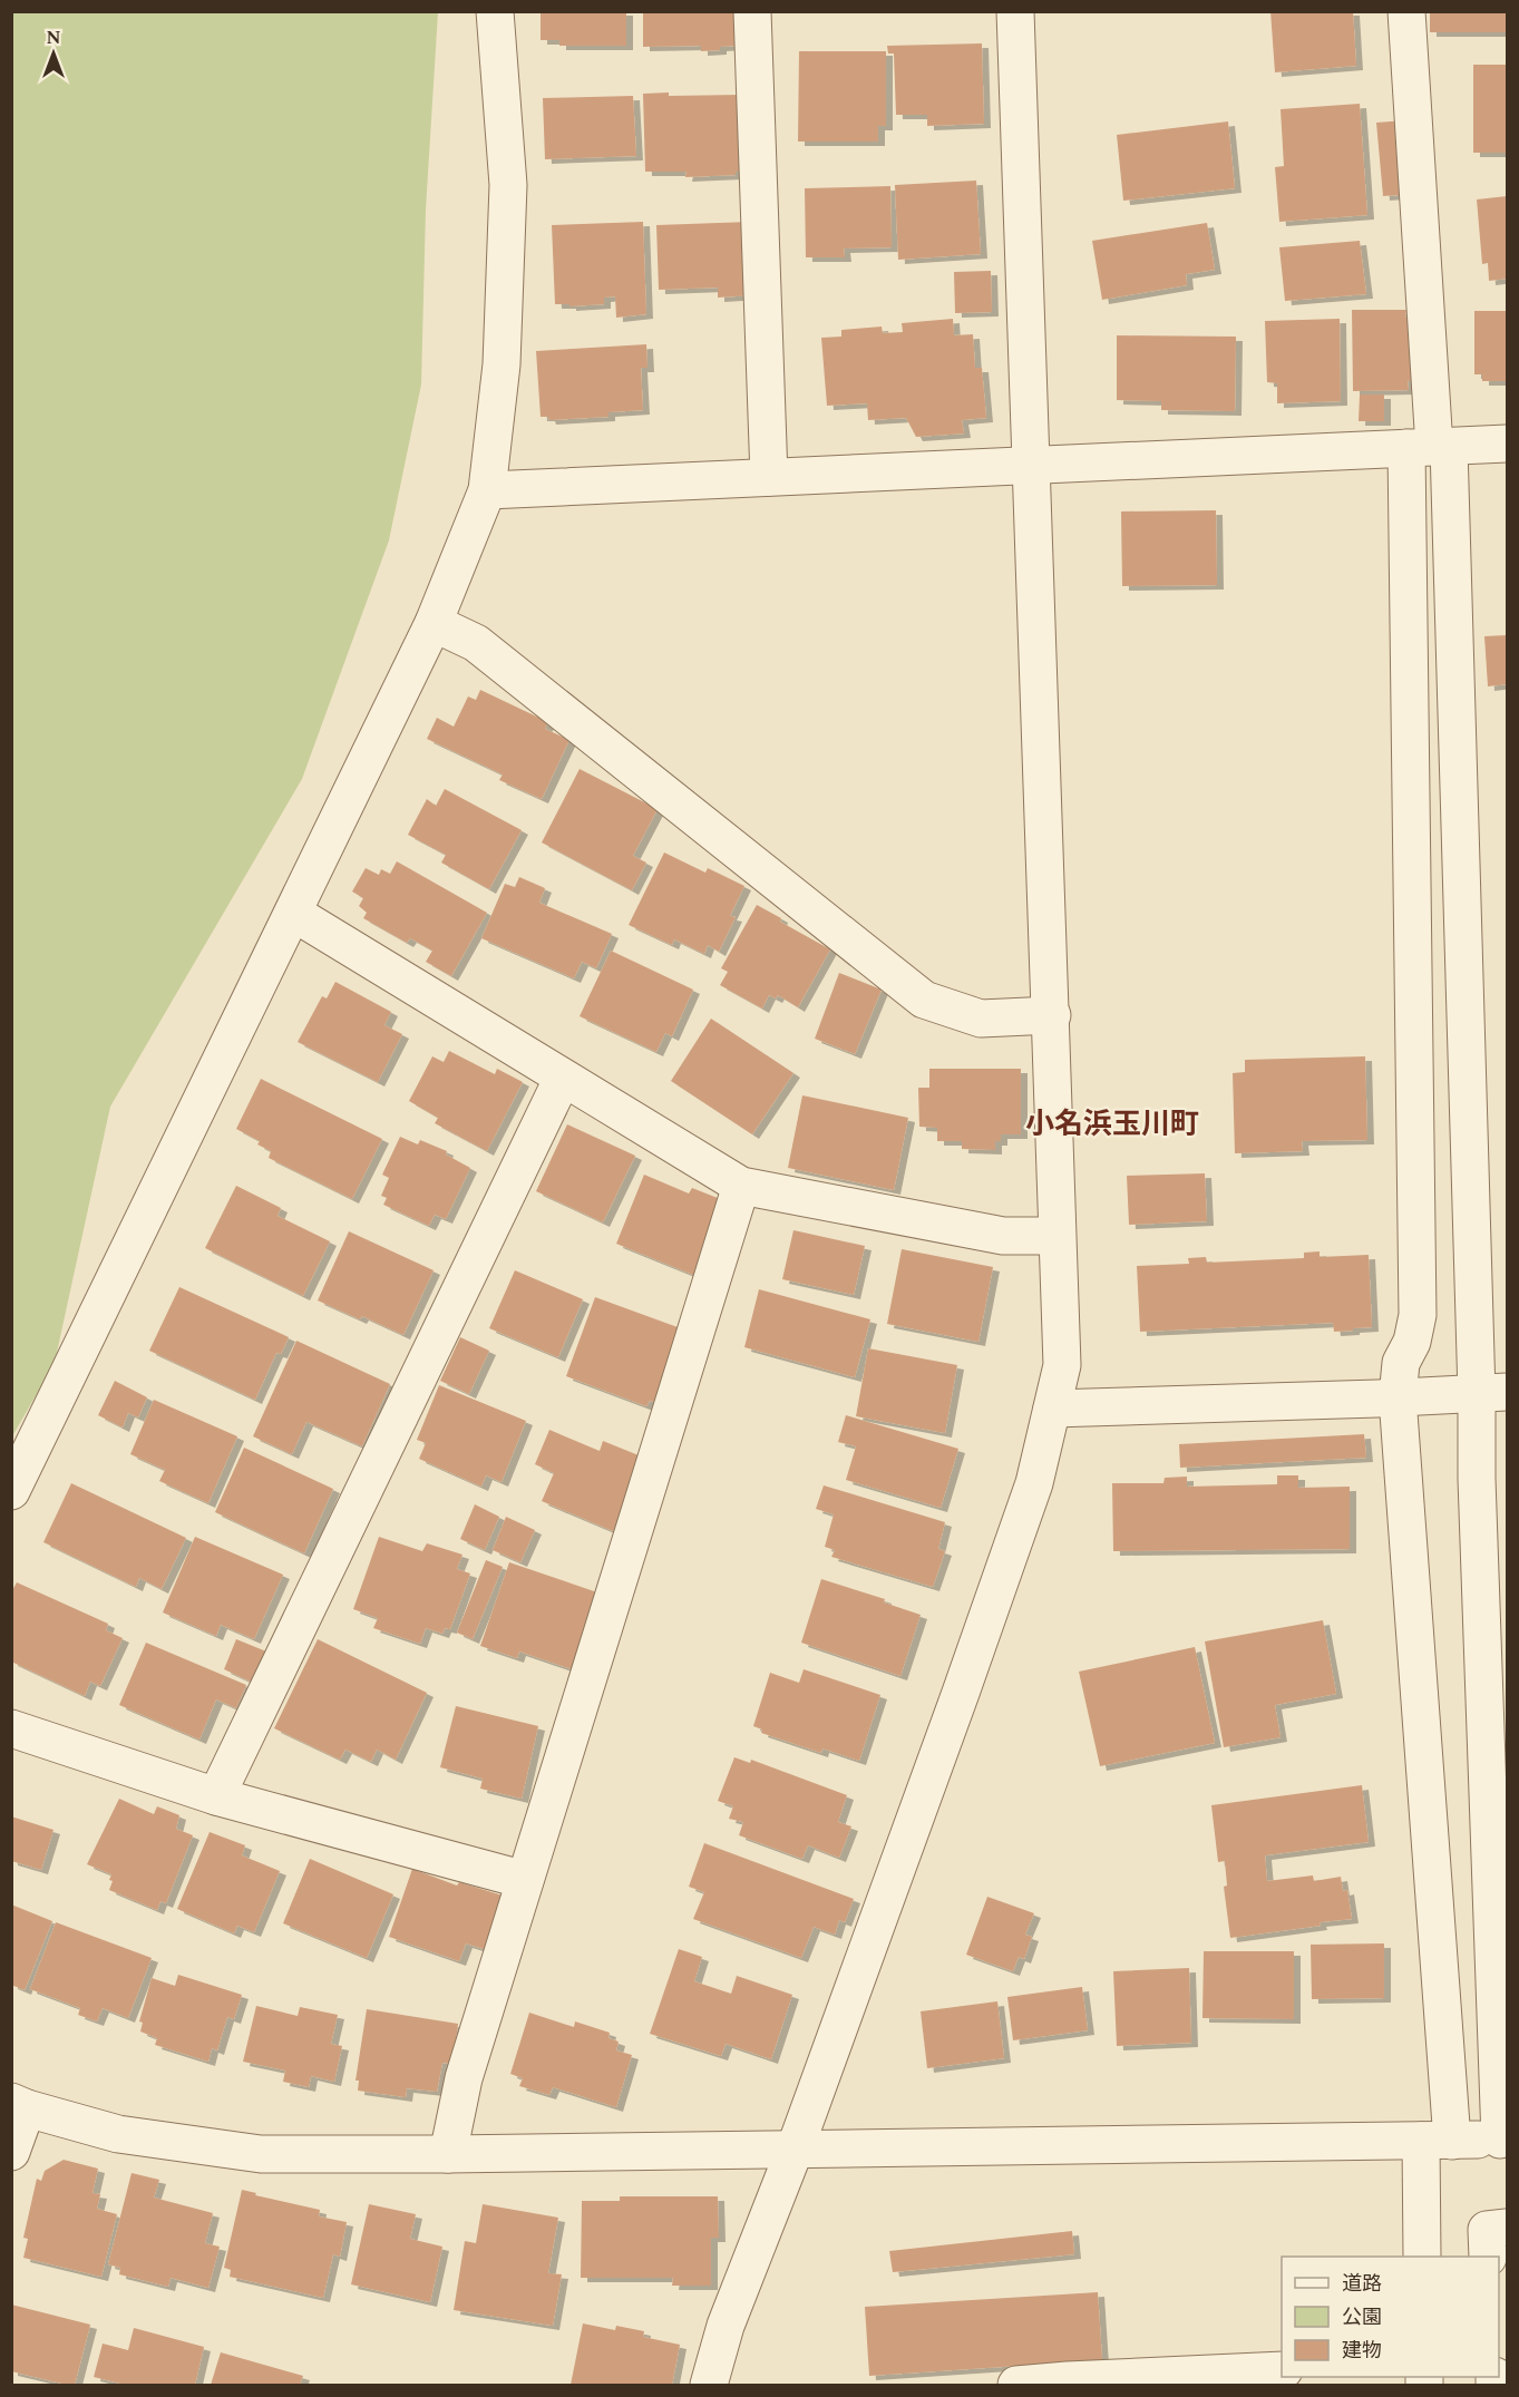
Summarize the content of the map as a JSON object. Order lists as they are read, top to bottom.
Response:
{
  "districts": ["小名浜玉川町"],
  "legend": ["道路", "公園", "建物"],
  "north": "top"
}
